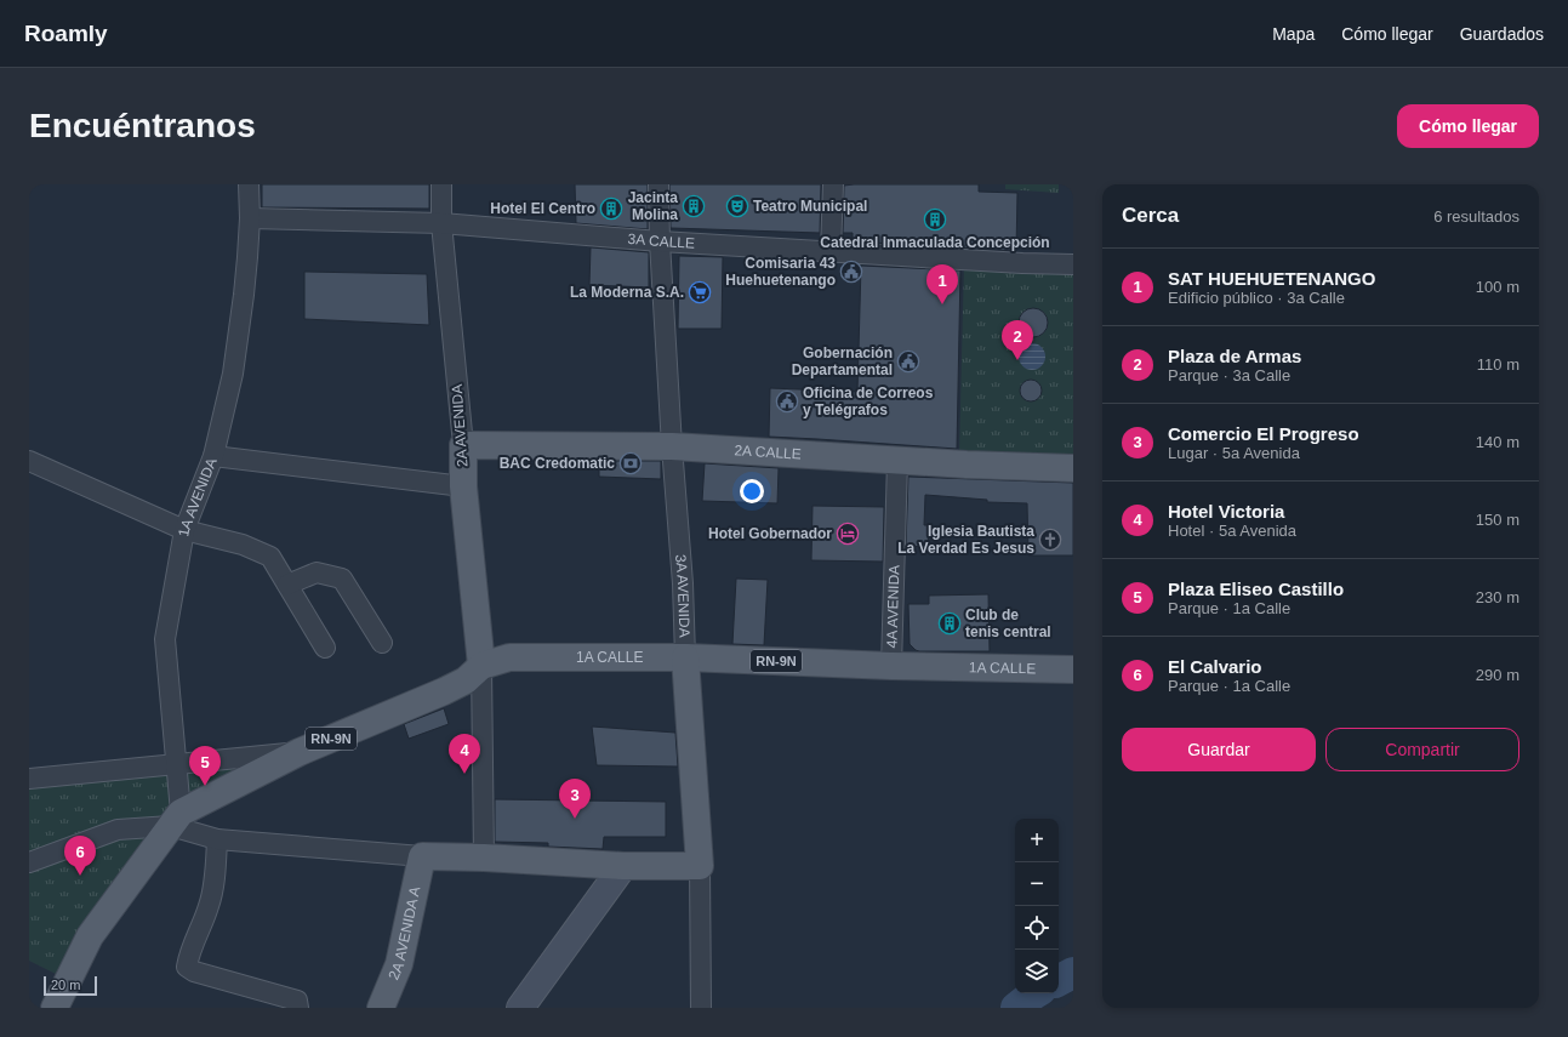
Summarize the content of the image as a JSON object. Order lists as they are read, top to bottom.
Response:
{
  "streets": {
    "main road": [
      "2A AVENIDA",
      "2A CALLE",
      "3A AVENIDA",
      "1A CALLE",
      "RN-9N",
      "2A AVENIDA A"
    ],
    "street": ["3A CALLE", "1A AVENIDA", "4A AVENIDA"]
  },
  "crossings": [
    ["3A CALLE", "2A AVENIDA"],
    ["3A CALLE", "1A AVENIDA"],
    ["3A CALLE", "3A AVENIDA"],
    ["2A AVENIDA", "2A CALLE"],
    ["2A AVENIDA", "1A CALLE"],
    ["2A CALLE", "3A AVENIDA"],
    ["2A CALLE", "4A AVENIDA"],
    ["1A AVENIDA", "1A CALLE"],
    ["1A AVENIDA", "RN-9N"],
    ["3A AVENIDA", "1A CALLE"],
    ["4A AVENIDA", "1A CALLE"],
    ["1A CALLE", "RN-9N"]
  ],
  "places": {
    "building": [
      "Jacinta Molina",
      "Hotel El Centro",
      "Catedral Inmaculada Concepción",
      "Club de tenis central"
    ],
    "theatre": ["Teatro Municipal"],
    "public building": ["Comisaria 43 Huehuetenango", "Gobernación Departamental", "Oficina de Correos y Telégrafos"],
    "supermarket": ["La Moderna S.A."],
    "bank": ["BAC Credomatic"],
    "hotel": ["Hotel Gobernador"],
    "church": ["Iglesia Bautista La Verdad Es Jesus"]
  },
  "scale_bar": "20 m",
  "page": {
    "header": "Roamly",
    "nav": ["Mapa", "Cómo llegar", "Guardados"],
    "buttons": [
      "Cómo llegar",
      ["Guardar", "Compartir"]
    ],
    "title": "Encuéntranos",
    "heading": ["Cerca", "6 resultados"],
    "list": [
      {
        "mark": "1",
        "name": "SAT HUEHUETENANGO",
        "note": "Edificio público · 3a Calle",
        "value": "100 m"
      },
      {
        "mark": "2",
        "name": "Plaza de Armas",
        "note": "Parque · 3a Calle",
        "value": "110 m"
      },
      {
        "mark": "3",
        "name": "Comercio El Progreso",
        "note": "Lugar · 5a Avenida",
        "value": "140 m"
      },
      {
        "mark": "4",
        "name": "Hotel Victoria",
        "note": "Hotel · 5a Avenida",
        "value": "150 m"
      },
      {
        "mark": "5",
        "name": "Plaza Eliseo Castillo",
        "note": "Parque · 1a Calle",
        "value": "230 m"
      },
      {
        "mark": "6",
        "name": "El Calvario",
        "note": "Parque · 1a Calle",
        "value": "290 m"
      }
    ],
    "pins": [
      "1",
      "2",
      "4",
      "5",
      "3",
      "6"
    ],
    "map_buttons": ["+", "−"],
    "scale": "20 m"
  }
}
